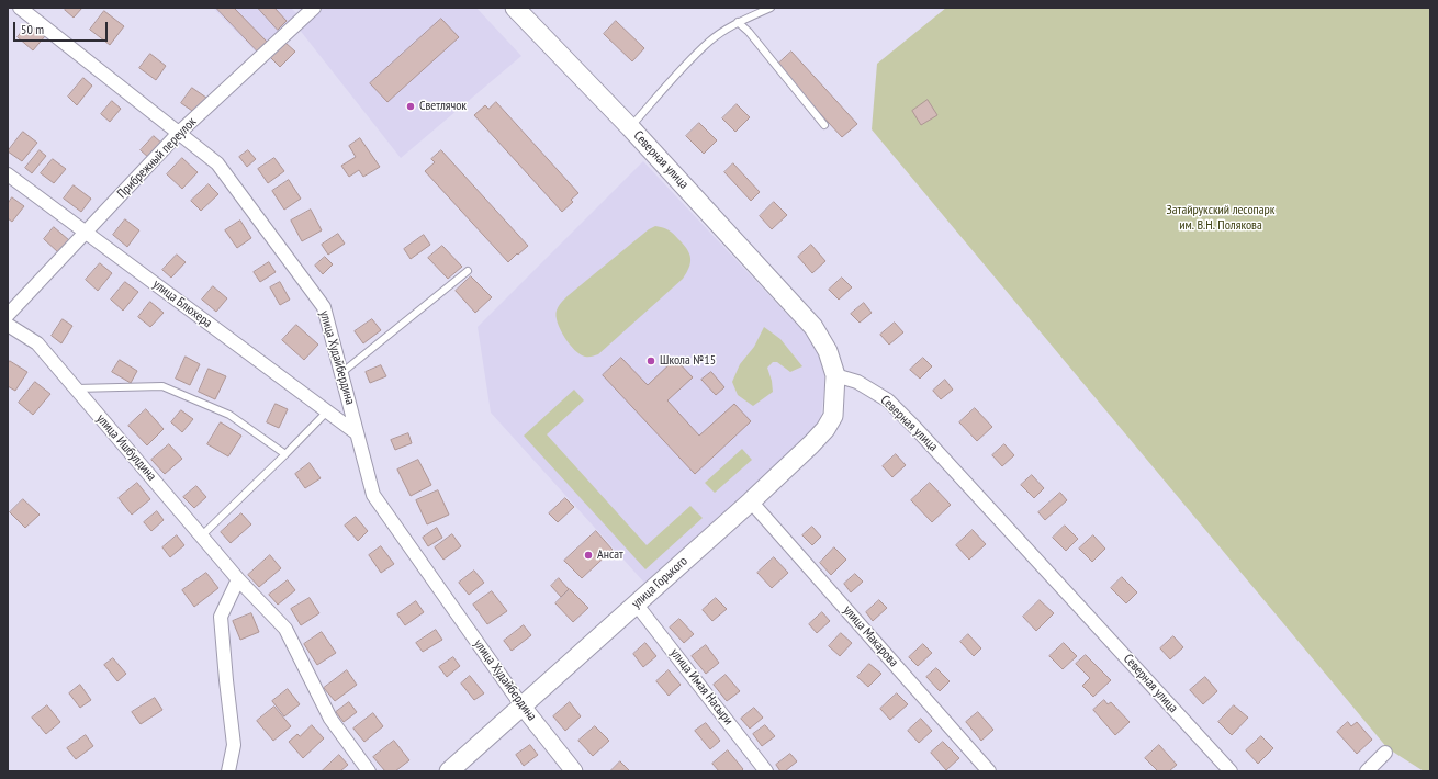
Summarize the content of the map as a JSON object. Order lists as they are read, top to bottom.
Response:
{
  "streets": {
    "main road": ["Северная улица", "улица Горького"],
    "street": [
      "Прибрежный переулок",
      "улица Блюхера",
      "улица Худайбердина",
      "улица Ишбулдина",
      "улица Макарова",
      "улица Имая Насыри"
    ]
  },
  "crossings": [
    ["Прибрежный переулок", "улица Блюхера"],
    ["Прибрежный переулок", "улица Худайбердина"],
    ["Северная улица", "улица Горького"],
    ["улица Блюхера", "улица Худайбердина"],
    ["улица Худайбердина", "улица Горького"],
    ["улица Горького", "улица Макарова"],
    ["улица Горького", "улица Имая Насыри"]
  ],
  "parks": ["Затайрукский лесопарк им. В.Н. Полякова"],
  "places": ["Светлячок", "Школа №15", "Ансат"],
  "scale_bar": "50 m"
}
